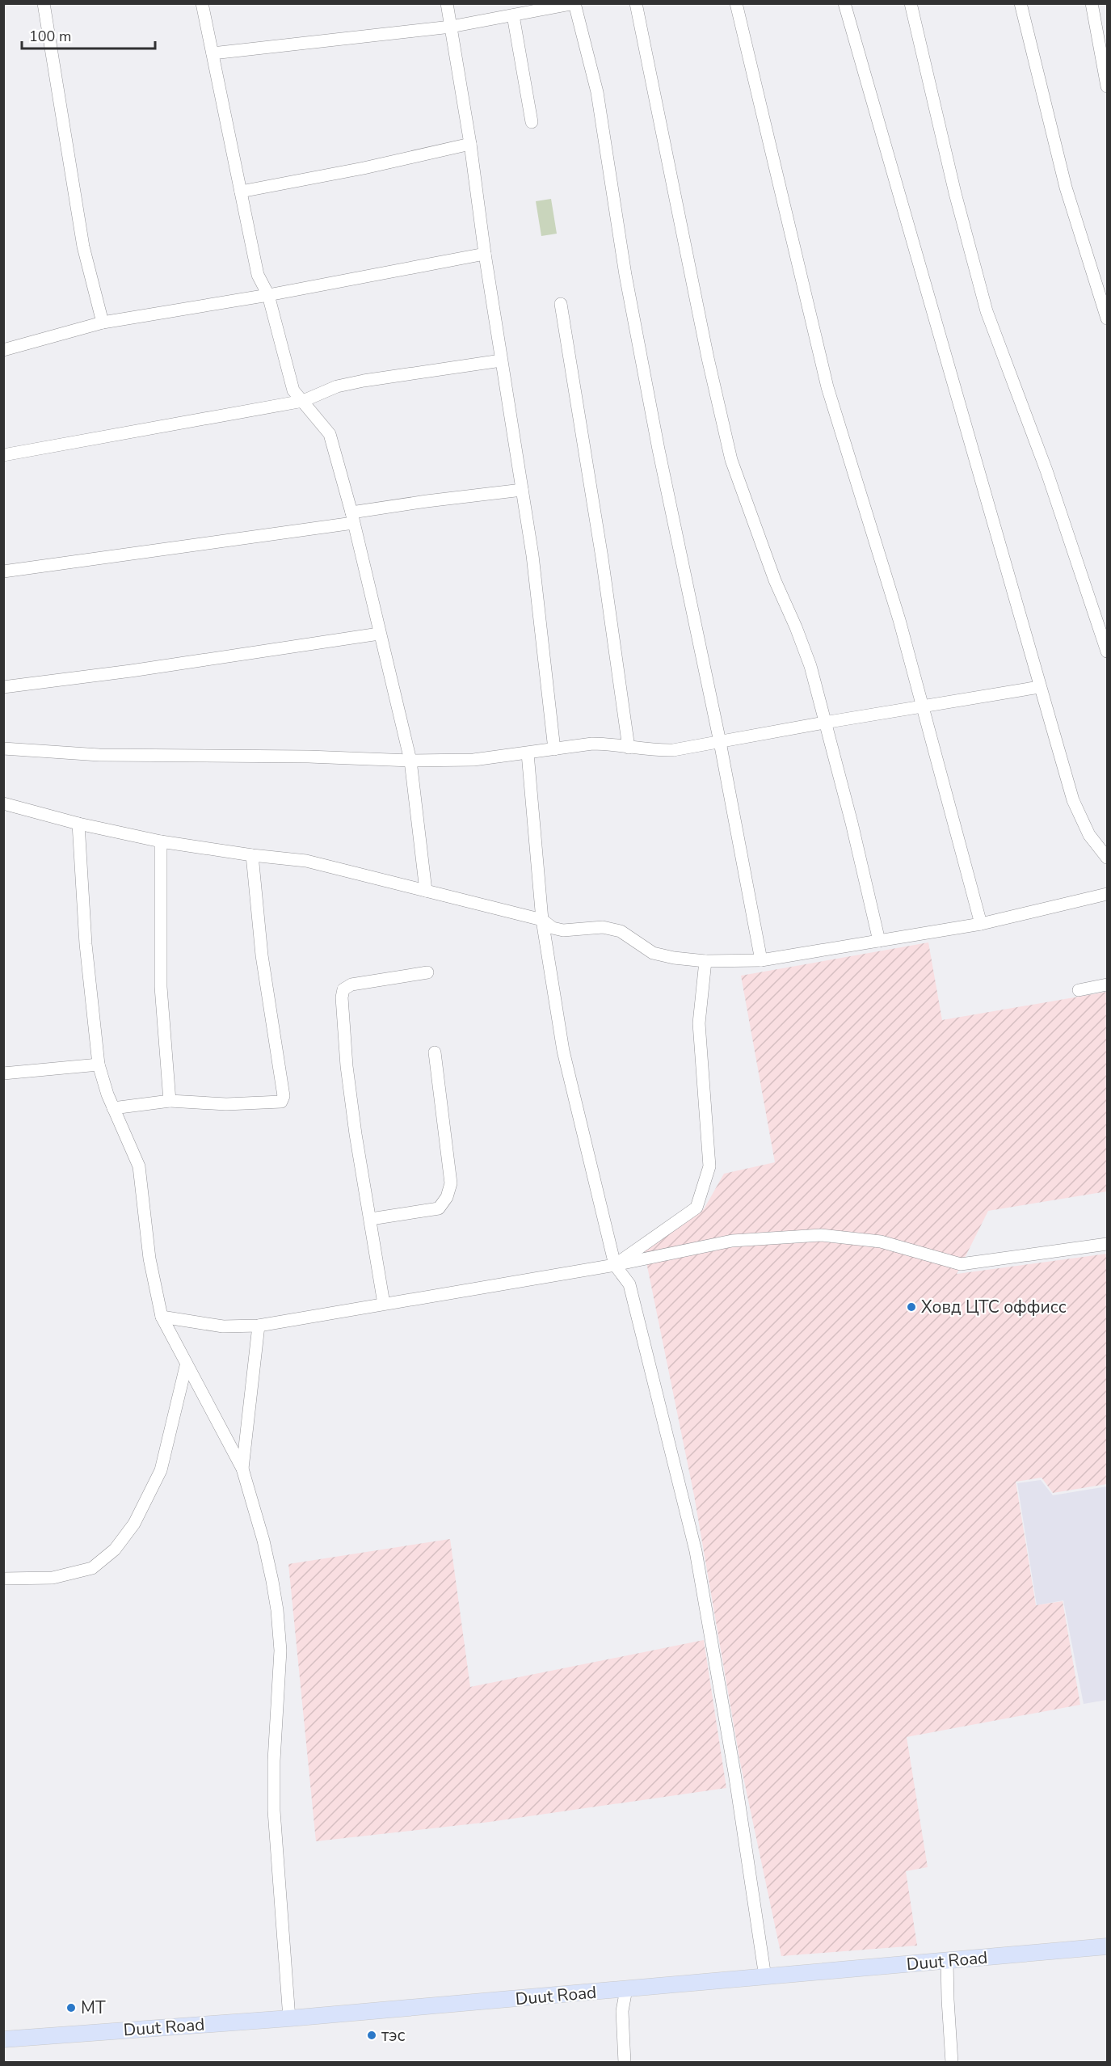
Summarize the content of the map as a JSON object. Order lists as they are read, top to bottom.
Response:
{
  "streets": {
    "main road": ["Duut Road"]
  },
  "places": ["Ховд ЦТС оффисс", "MT", "тэс"],
  "scale_bar": "100 m"
}
